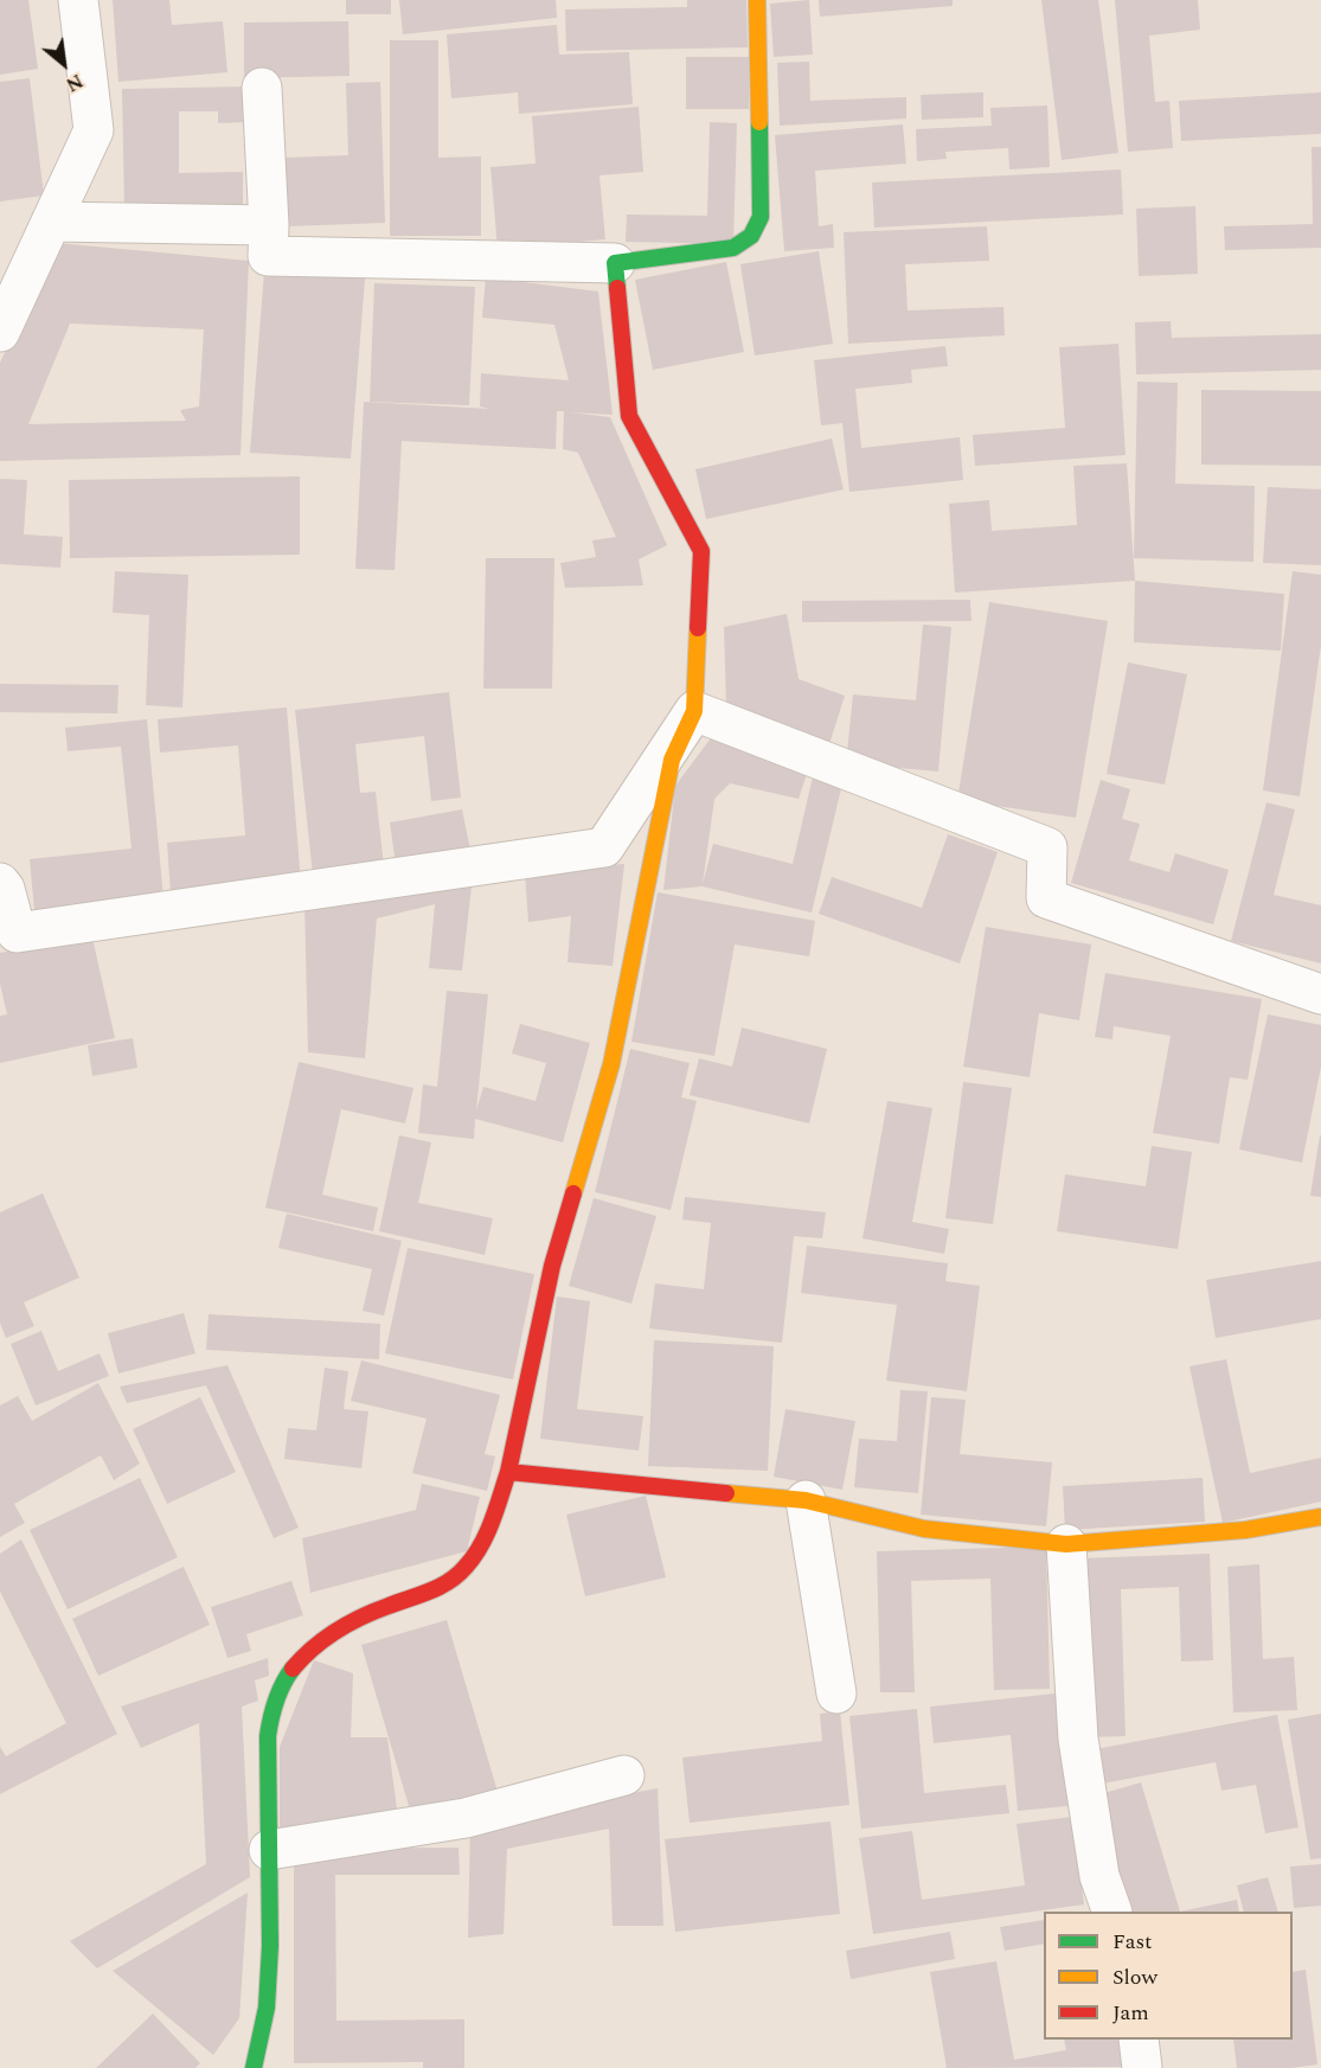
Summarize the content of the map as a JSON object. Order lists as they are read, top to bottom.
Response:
{
  "legend": ["Fast", "Slow", "Jam"],
  "north": "bottom right"
}
